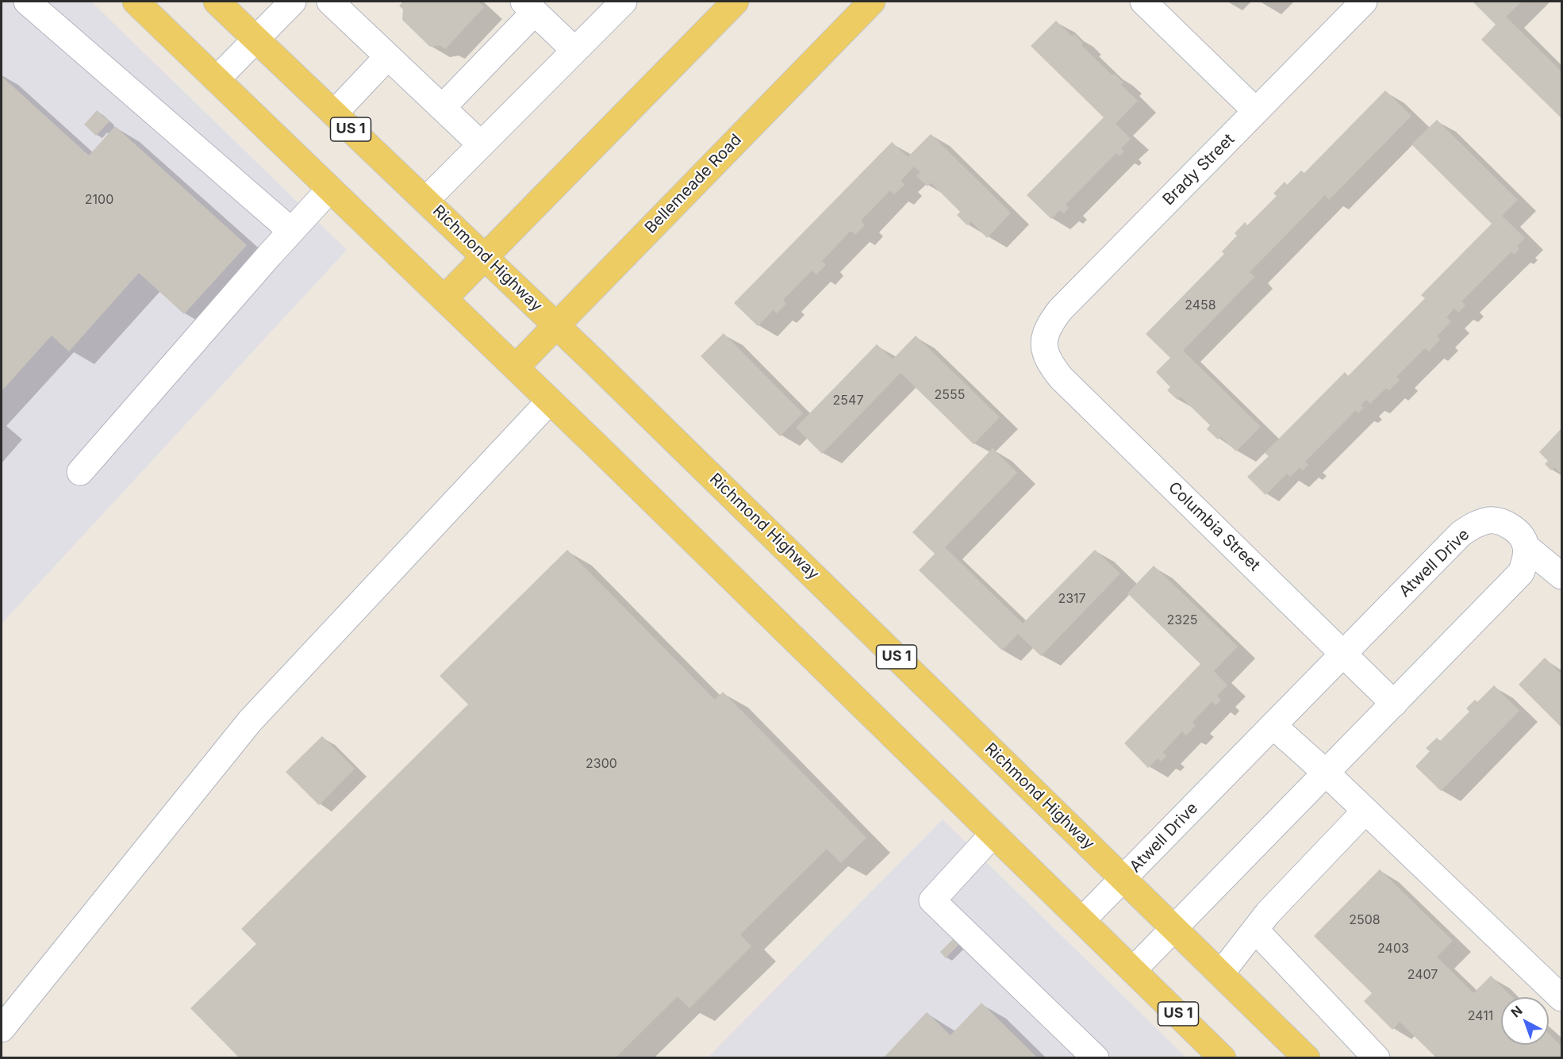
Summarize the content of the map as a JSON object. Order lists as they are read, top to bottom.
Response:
{
  "streets": {
    "main road": ["US 1", "Bellemeade Road", "Richmond Highway"],
    "street": ["Brady Street", "Columbia Street", "Atwell Drive"]
  },
  "crossings": [
    ["US 1", "Bellemeade Road"],
    ["US 1", "Atwell Drive"],
    ["Brady Street", "Columbia Street"],
    ["Bellemeade Road", "Richmond Highway"],
    ["Richmond Highway", "Atwell Drive"],
    ["Columbia Street", "Atwell Drive"]
  ],
  "house_numbers": [
    "2100",
    "2458",
    "2555",
    "2547",
    "2317",
    "2325",
    "2300",
    "2508",
    "2403",
    "2407",
    "2411"
  ],
  "north": "top left"
}
